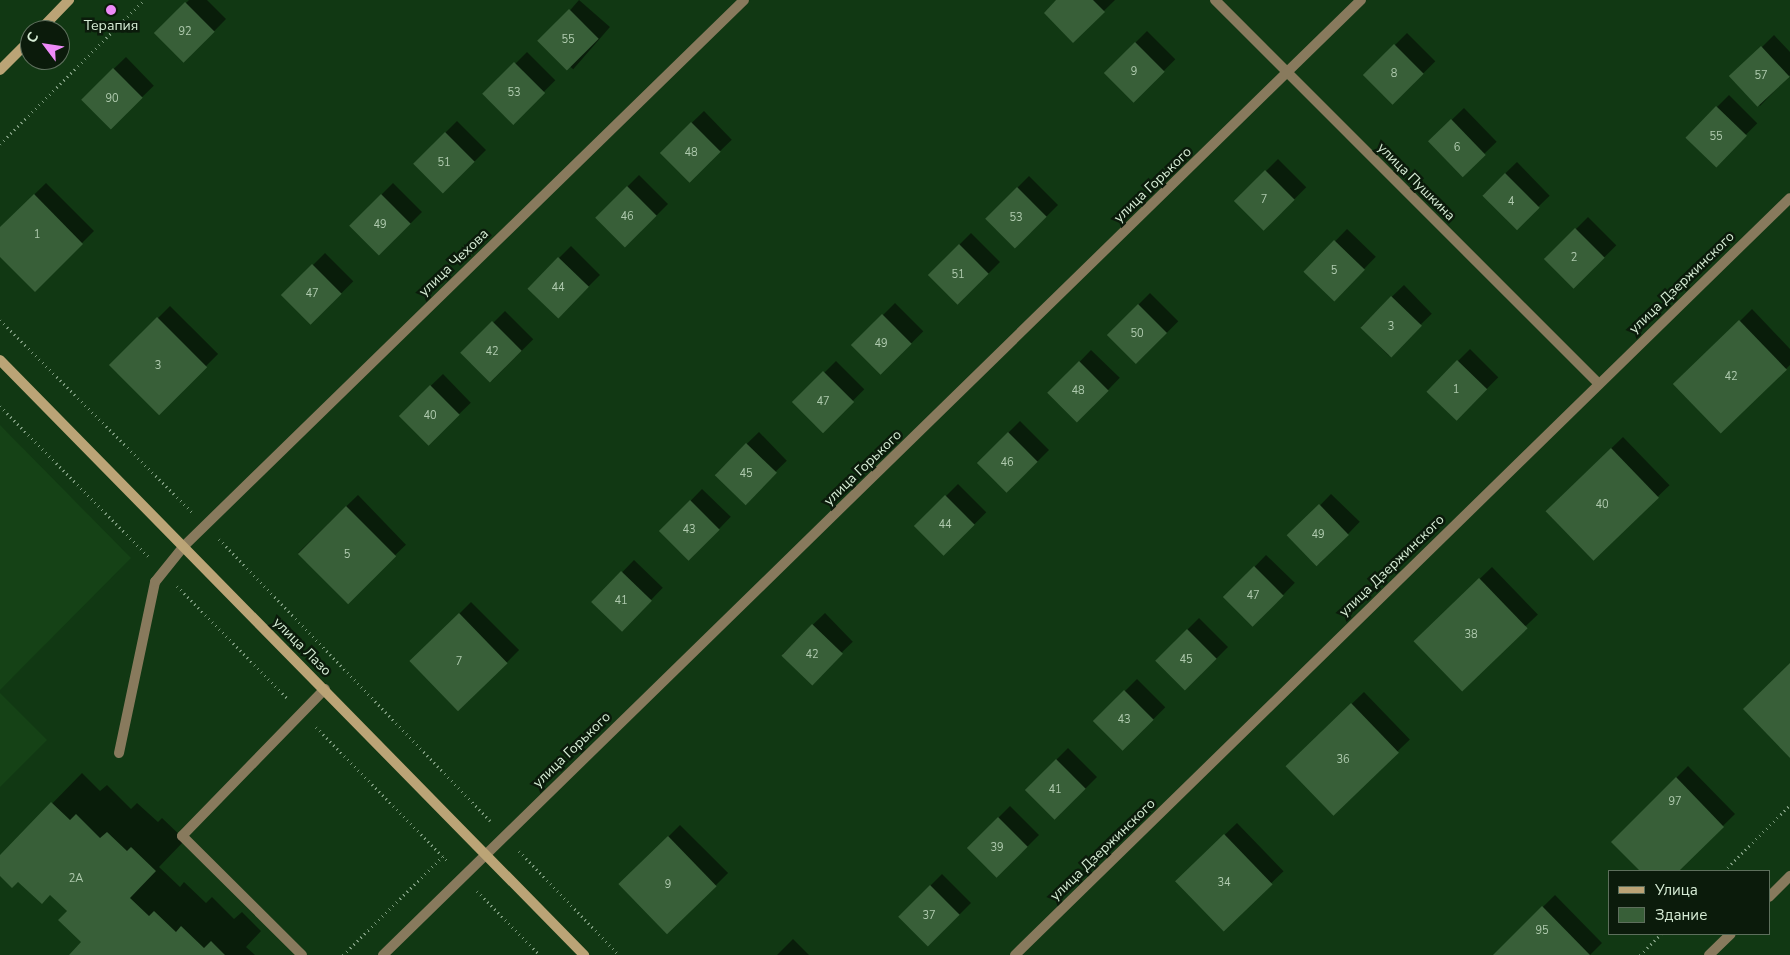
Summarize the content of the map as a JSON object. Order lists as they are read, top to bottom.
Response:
{
  "streets": {
    "street": [
      "улица Пушкина",
      "улица Горького",
      "улица Чехова",
      "улица Дзержинского",
      "улица Лазо"
    ]
  },
  "crossings": [
    ["улица Пушкина", "улица Горького"],
    ["улица Пушкина", "улица Дзержинского"],
    ["улица Горького", "улица Лазо"],
    ["улица Чехова", "улица Лазо"]
  ],
  "places": ["Терапия"],
  "house_numbers": [
    "92",
    "55",
    "9",
    "8",
    "57",
    "53",
    "90",
    "55",
    "6",
    "48",
    "51",
    "7",
    "4",
    "46",
    "53",
    "49",
    "1",
    "2",
    "5",
    "51",
    "44",
    "47",
    "3",
    "50",
    "49",
    "42",
    "3",
    "42",
    "1",
    "48",
    "47",
    "40",
    "46",
    "45",
    "40",
    "44",
    "43",
    "49",
    "5",
    "47",
    "41",
    "38",
    "42",
    "45",
    "7",
    "43",
    "36",
    "41",
    "97",
    "39",
    "2А",
    "34",
    "9",
    "37",
    "95"
  ],
  "legend": ["Улица", "Здание"],
  "north": "top left"
}
